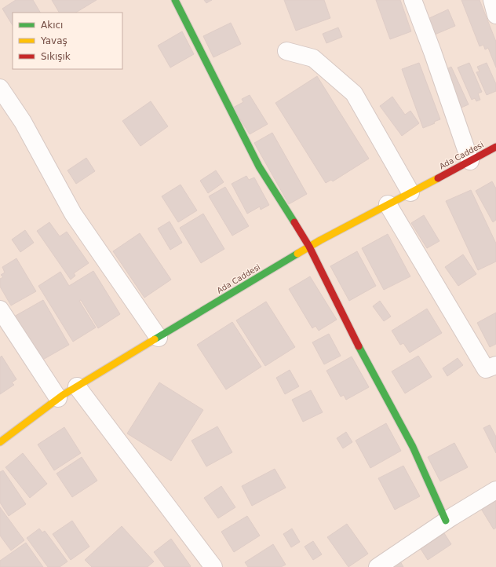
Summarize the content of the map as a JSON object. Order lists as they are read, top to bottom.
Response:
{
  "streets": {
    "main road": ["Ada Caddesi"]
  },
  "legend": ["Akıcı", "Yavaş", "Sıkışık"]
}
